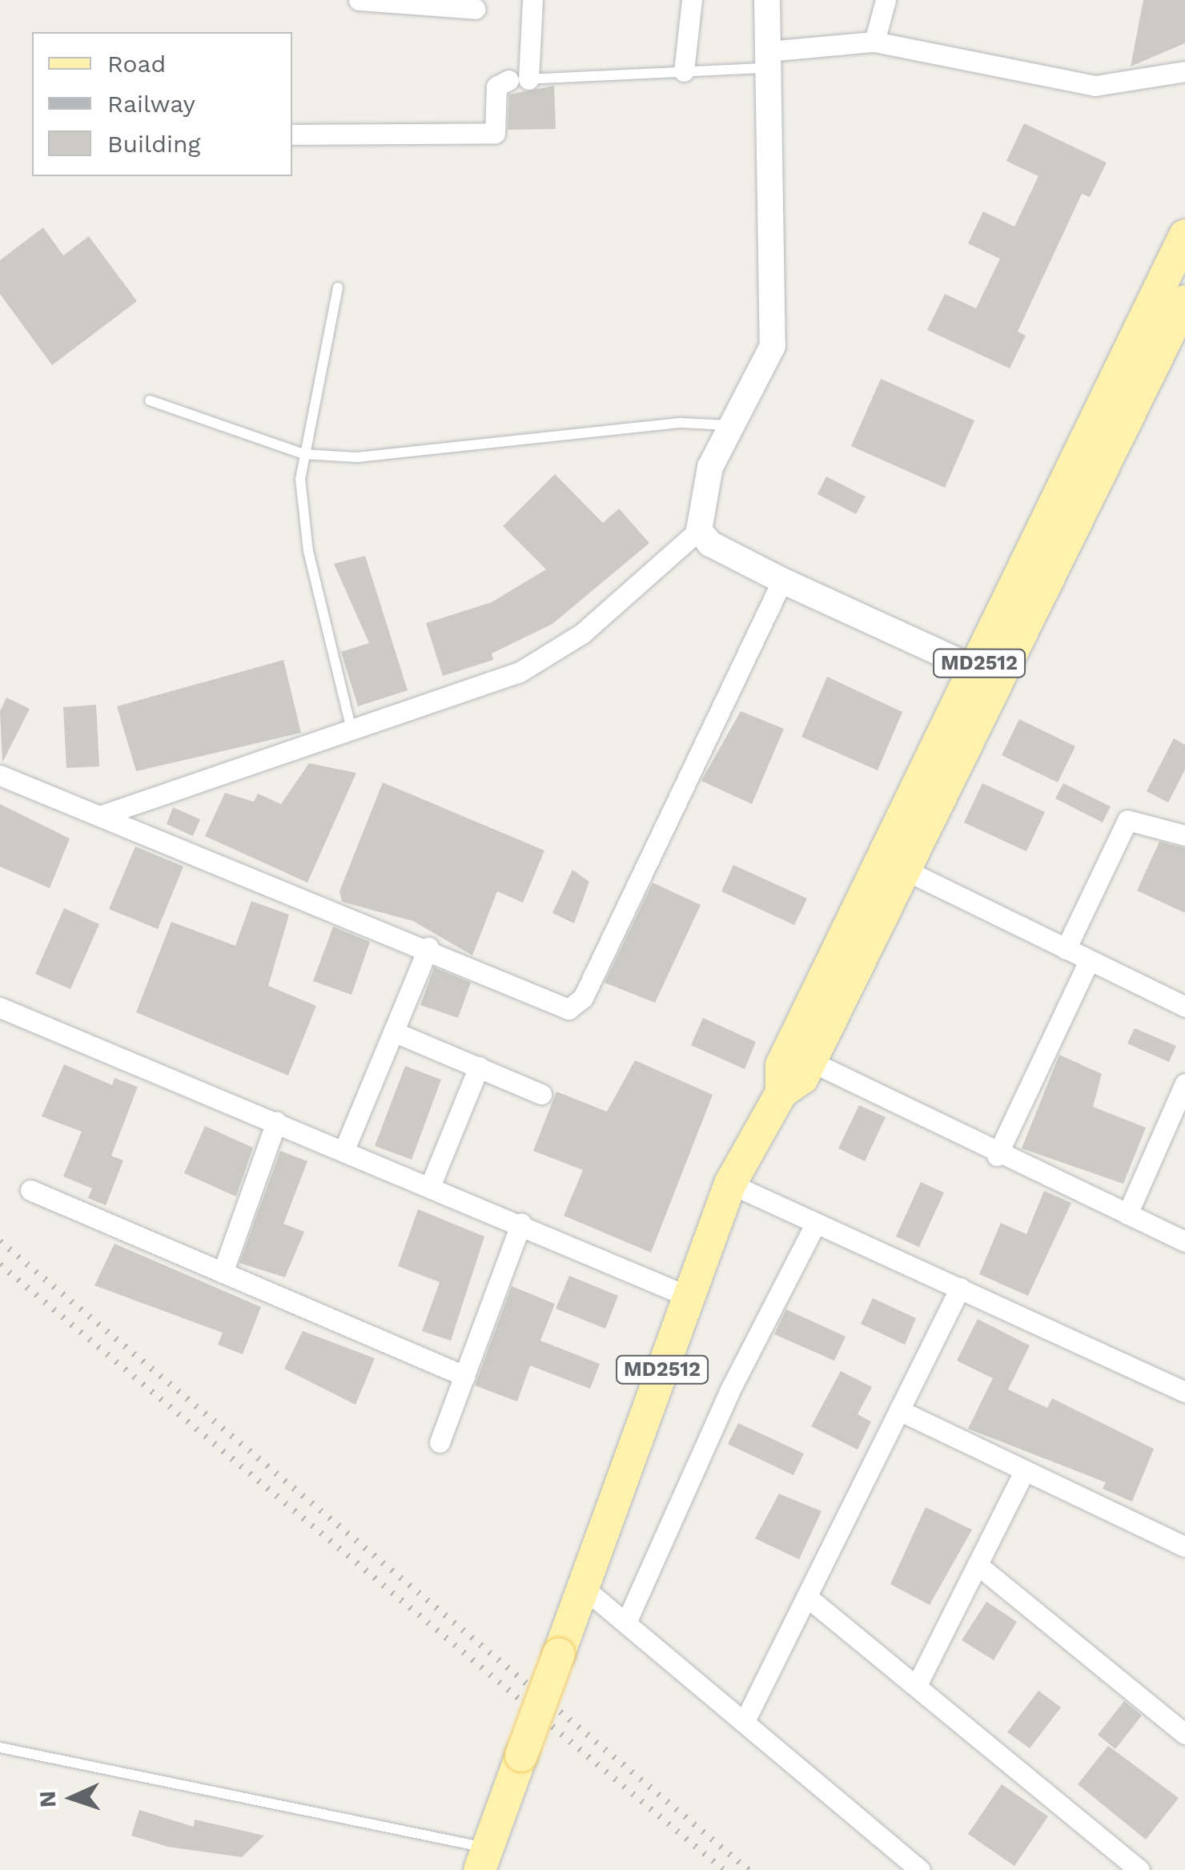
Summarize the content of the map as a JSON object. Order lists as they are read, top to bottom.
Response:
{
  "streets": {
    "main road": ["MD2512"]
  },
  "legend": ["Road", "Railway", "Building"],
  "north": "left"
}
